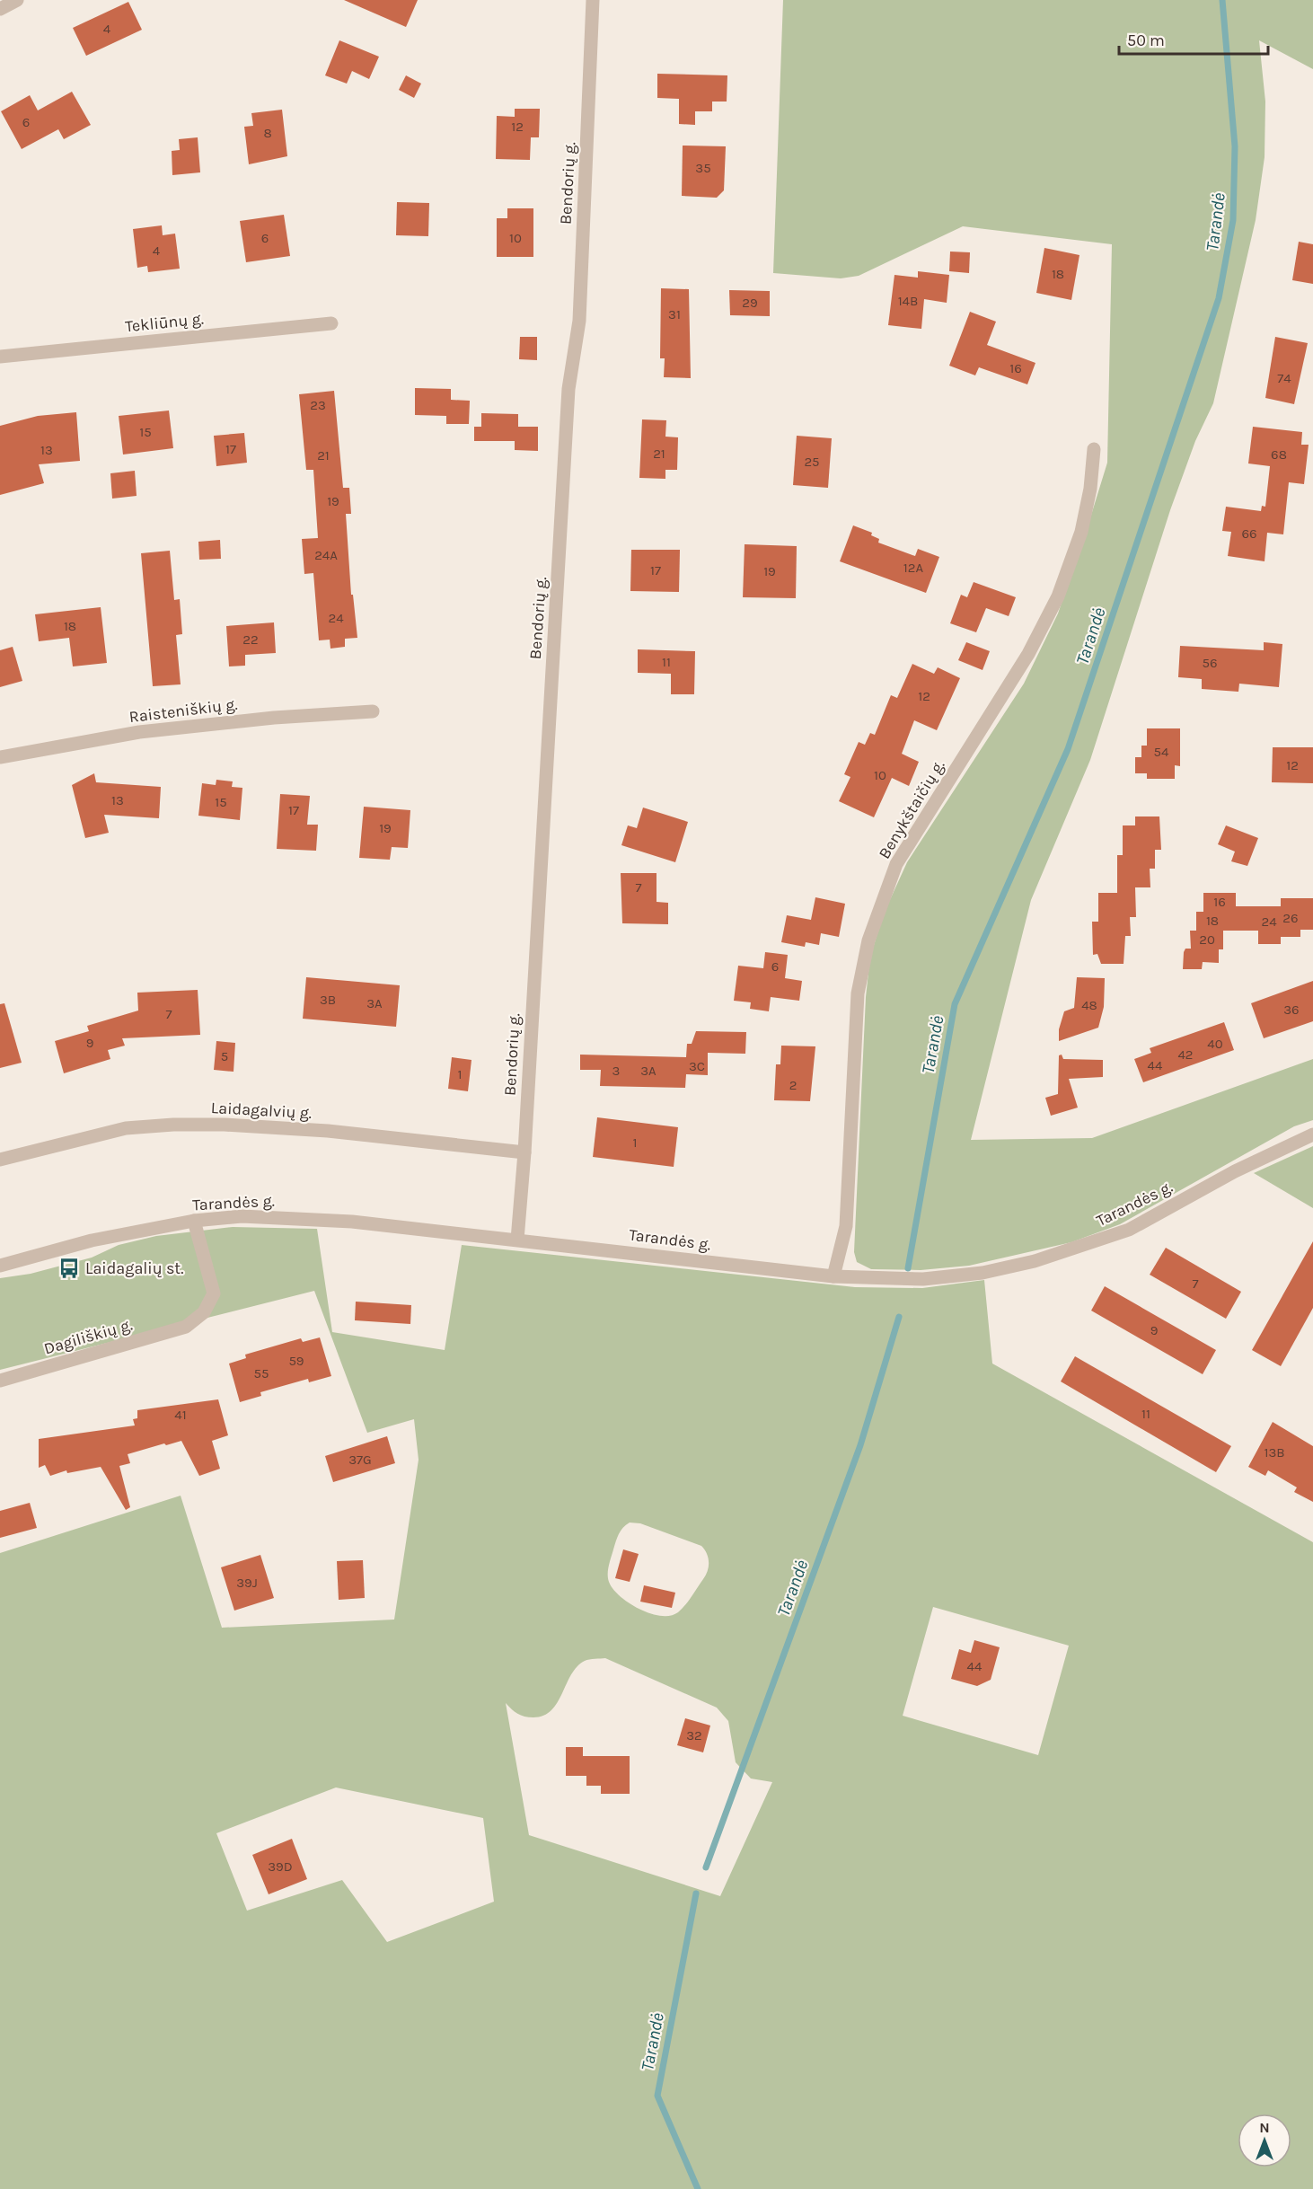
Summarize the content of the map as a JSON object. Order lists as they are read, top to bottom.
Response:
{
  "streets": {
    "street": [
      "Bendorių g.",
      "Tekliūnų g.",
      "Raisteniškių g.",
      "Benykštaičių g.",
      "Laidagalvių g.",
      "Tarandės g.",
      "Dagiliškių g."
    ]
  },
  "crossings": [
    ["Bendorių g.", "Laidagalvių g."],
    ["Bendorių g.", "Tarandės g."],
    ["Benykštaičių g.", "Tarandės g."],
    ["Tarandės g.", "Dagiliškių g."]
  ],
  "water": ["Tarandė"],
  "places": {
    "bus stop": ["Laidagalių st."]
  },
  "house_numbers": [
    "4",
    "6",
    "12",
    "8",
    "35",
    "6",
    "10",
    "4",
    "18",
    "14B",
    "29",
    "31",
    "16",
    "74",
    "23",
    "15",
    "17",
    "13",
    "21",
    "68",
    "21",
    "25",
    "19",
    "66",
    "24A",
    "12A",
    "17",
    "19",
    "24",
    "18",
    "22",
    "11",
    "56",
    "12",
    "54",
    "12",
    "10",
    "13",
    "15",
    "17",
    "19",
    "7",
    "16",
    "26",
    "18",
    "24",
    "20",
    "6",
    "3B",
    "3A",
    "48",
    "36",
    "7",
    "9",
    "40",
    "42",
    "5",
    "44",
    "3C",
    "3",
    "3A",
    "1",
    "2",
    "1",
    "7",
    "9",
    "59",
    "55",
    "11",
    "41",
    "13B",
    "37G",
    "39J",
    "44",
    "32",
    "39D"
  ],
  "scale_bar": "50 m",
  "north": "top"
}
